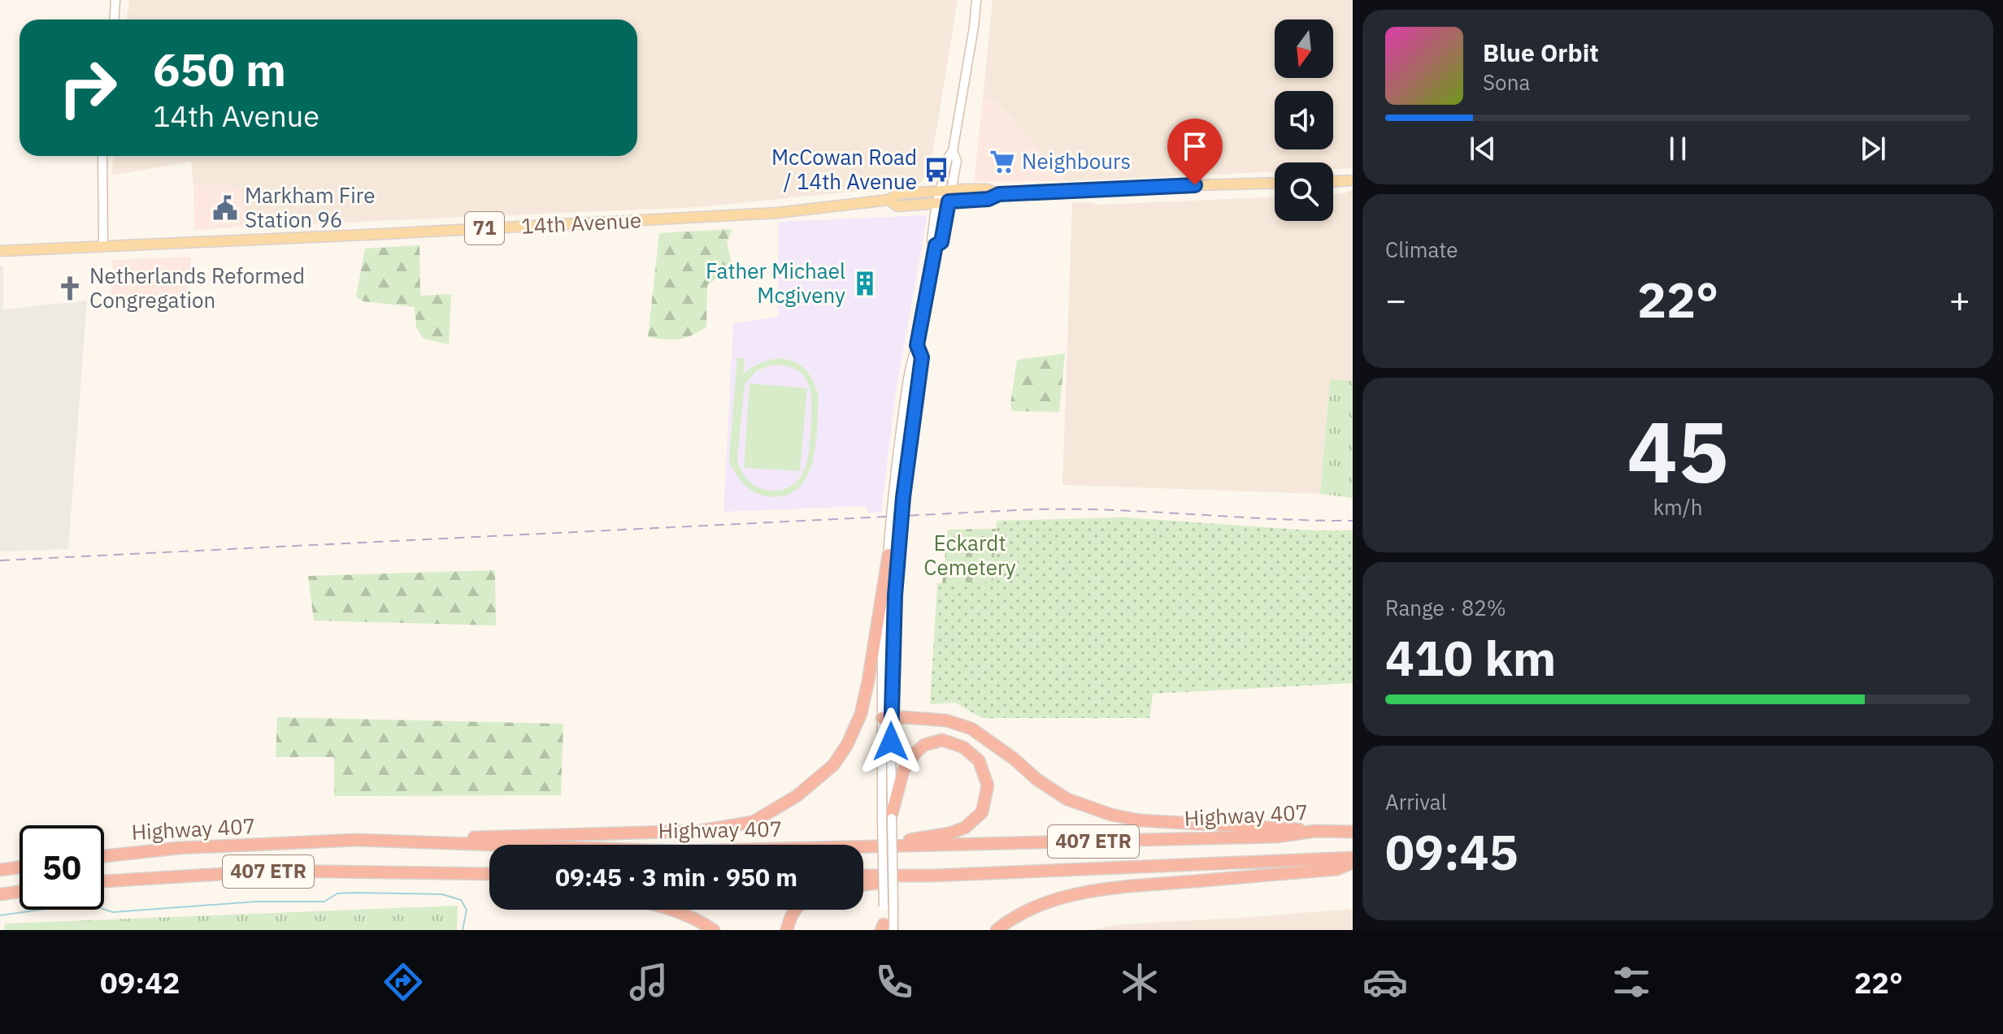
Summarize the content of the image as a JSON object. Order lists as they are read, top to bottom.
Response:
{
  "streets": {
    "highway": ["Highway 407", "407 ETR"],
    "main road": ["14th Avenue", "71"]
  },
  "parks": ["Eckardt Cemetery"],
  "places": {
    "supermarket": ["Neighbours"],
    "bus stop": ["McCowan Road / 14th Avenue"],
    "public building": ["Markham Fire Station 96"],
    "building": ["Father Michael Mcgiveny"],
    "church": ["Netherlands Reformed Congregation"]
  },
  "north": "bottom",
  "page": {
    "turn": ["650 m", "14th Avenue"],
    "song": ["Blue Orbit", "Sona"],
    "tile": [
      "Climate",
      ["45", "km/h"],
      ["Range · 82%", "410 km"],
      ["Arrival", "09:45"]
    ],
    "heat": ["−", "22°", "+"],
    "limit": "50",
    "trip": "09:45 · 3 min · 950 m",
    "tabs": ["09:42", "22°"]
  }
}
